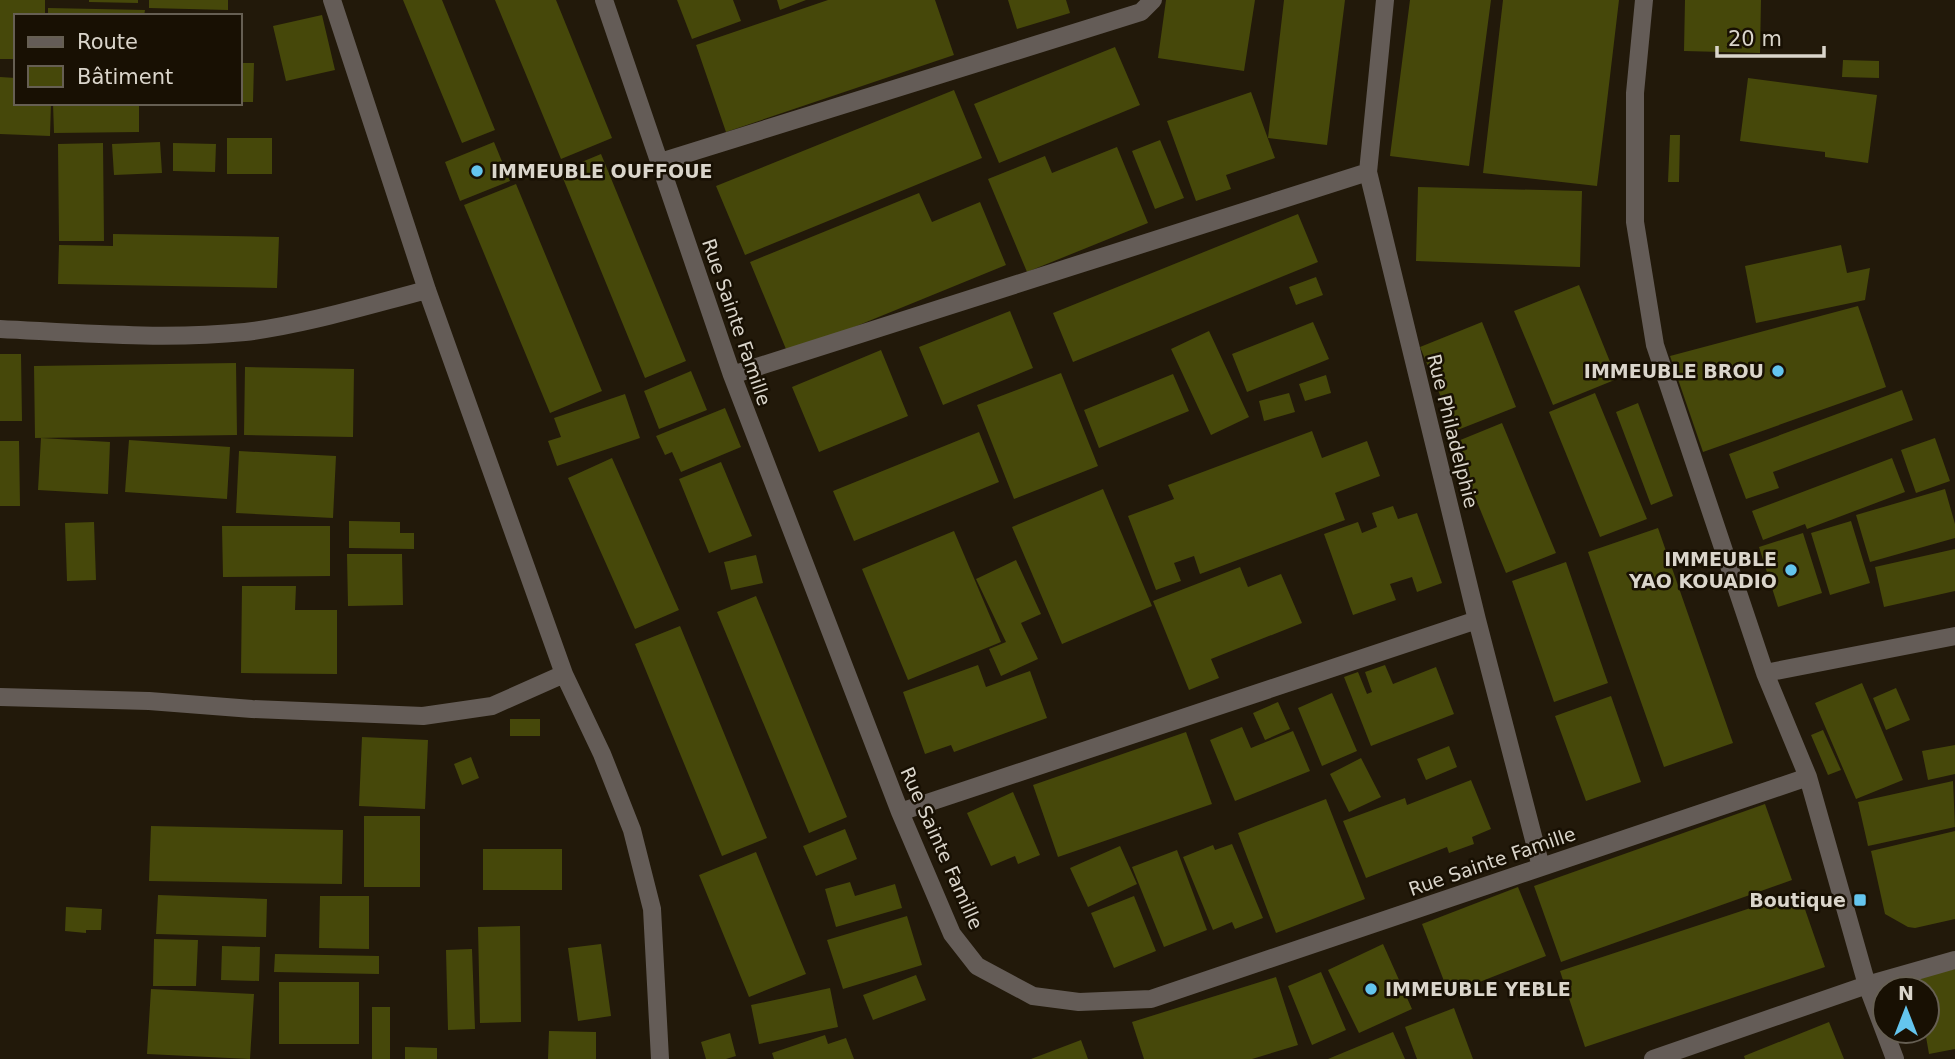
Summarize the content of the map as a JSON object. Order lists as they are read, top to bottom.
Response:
{
  "streets": {
    "street": ["Rue Sainte Famille", "Rue Philadelphie"]
  },
  "crossings": [
    ["Rue Sainte Famille", "Rue Philadelphie"]
  ],
  "places": {
    "other": [
      "IMMEUBLE OUFFOUE",
      "IMMEUBLE BROU",
      "IMMEUBLE YAO KOUADIO",
      "IMMEUBLE YEBLE"
    ],
    "transit": ["Boutique"]
  },
  "legend": ["Route", "Bâtiment"],
  "scale_bar": "20 m",
  "north": "top"
}
